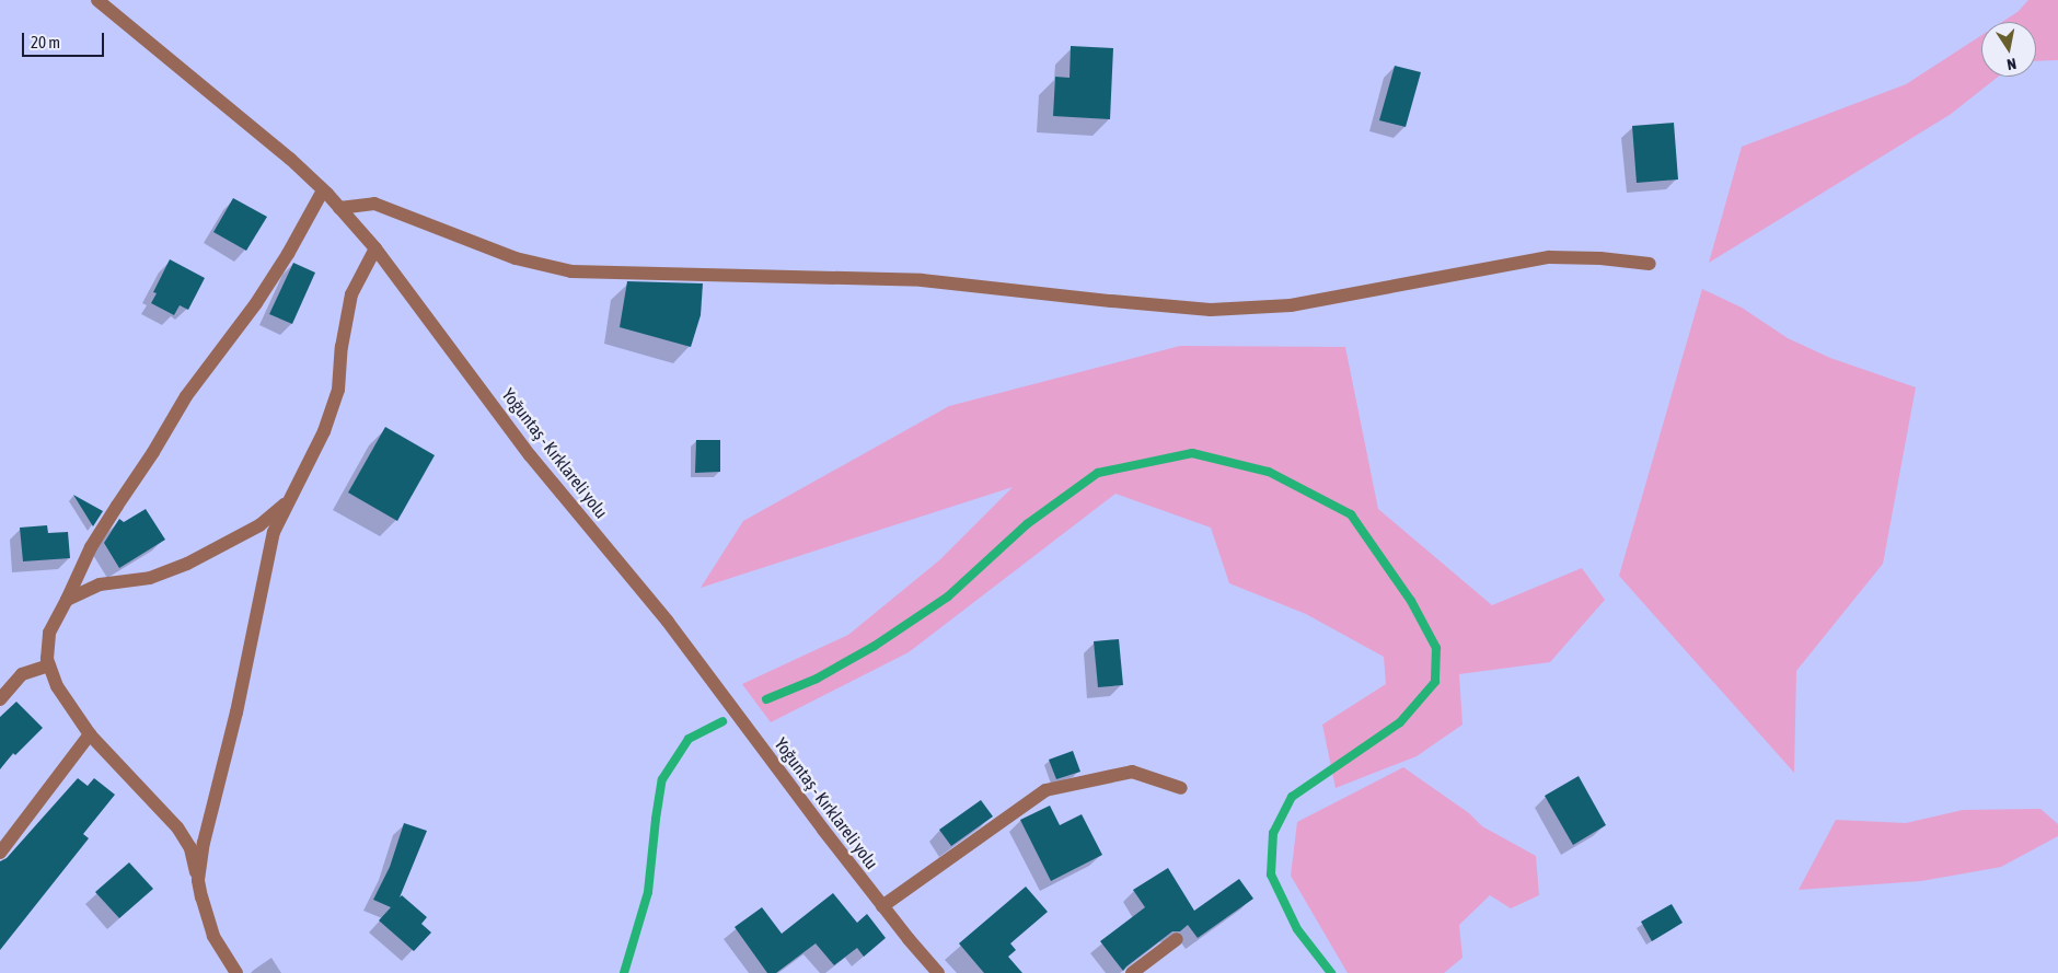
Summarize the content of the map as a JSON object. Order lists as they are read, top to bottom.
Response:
{
  "streets": {
    "street": ["Yoğuntaş - Kırklareli yolu"]
  },
  "scale_bar": "20 m",
  "north": "bottom"
}
